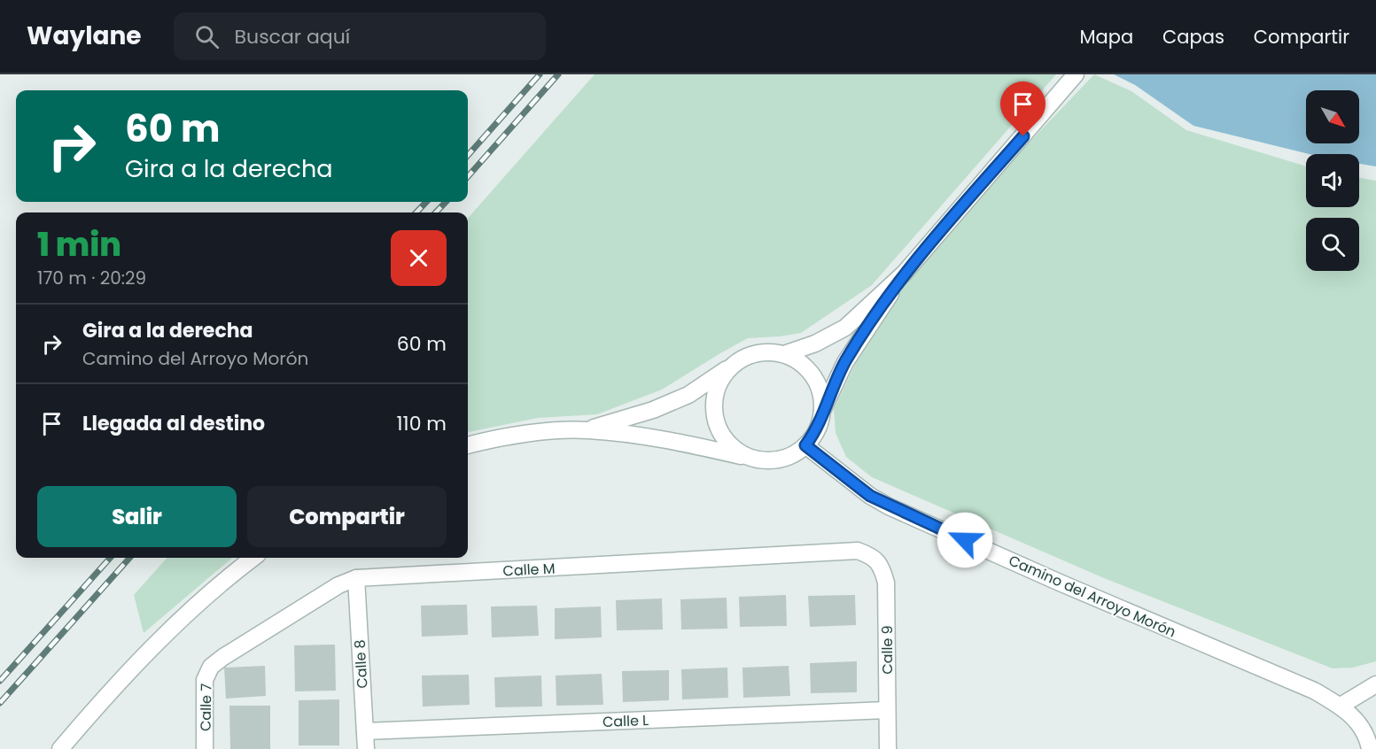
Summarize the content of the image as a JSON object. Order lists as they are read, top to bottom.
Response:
{
  "streets": {
    "street": [
      "Calle M",
      "Camino del Arroyo Morón",
      "Calle 9",
      "Calle 8",
      "Calle 7",
      "Calle L"
    ]
  },
  "crossings": [
    ["Calle M", "Calle 9"],
    ["Calle M", "Calle 8"],
    ["Calle M", "Calle 7"],
    ["Calle 9", "Calle L"],
    ["Calle 8", "Calle L"]
  ],
  "north": "bottom right",
  "page": {
    "header": "Waylane",
    "search": "Buscar aquí",
    "nav": ["Mapa", "Capas", "Compartir"],
    "turn": ["60 m", "Gira a la derecha"],
    "heading": ["1 min", "170 m · 20:29"],
    "list": [
      {
        "name": "Gira a la derecha",
        "note": "Camino del Arroyo Morón",
        "value": "60 m"
      },
      {
        "name": "Llegada al destino",
        "value": "110 m"
      }
    ],
    "buttons": ["Salir", "Compartir"]
  }
}
